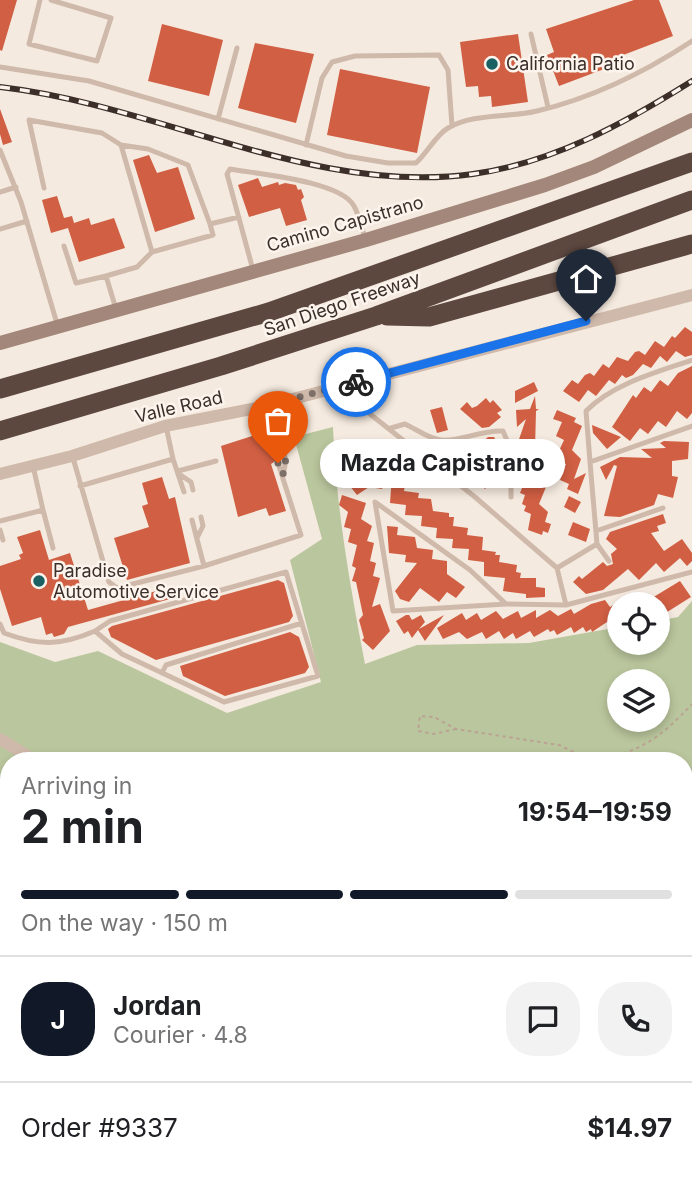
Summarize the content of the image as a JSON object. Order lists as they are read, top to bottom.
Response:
{
  "streets": {
    "highway": ["San Diego Freeway"],
    "main road": ["Camino Capistrano"],
    "street": ["Valle Road"]
  },
  "places": ["California Patio", "Mazda Capistrano", "Paradise Automotive Service"],
  "page": {
    "bubble": "Mazda Capistrano",
    "heading": ["2 min", "Arriving in", "19:54–19:59"],
    "panel": [
      "Jordan",
      "Courier · 4.8",
      "Order #9337",
      "$14.97"
    ],
    "bar": "On the way · 150 m",
    "round": "J"
  }
}
